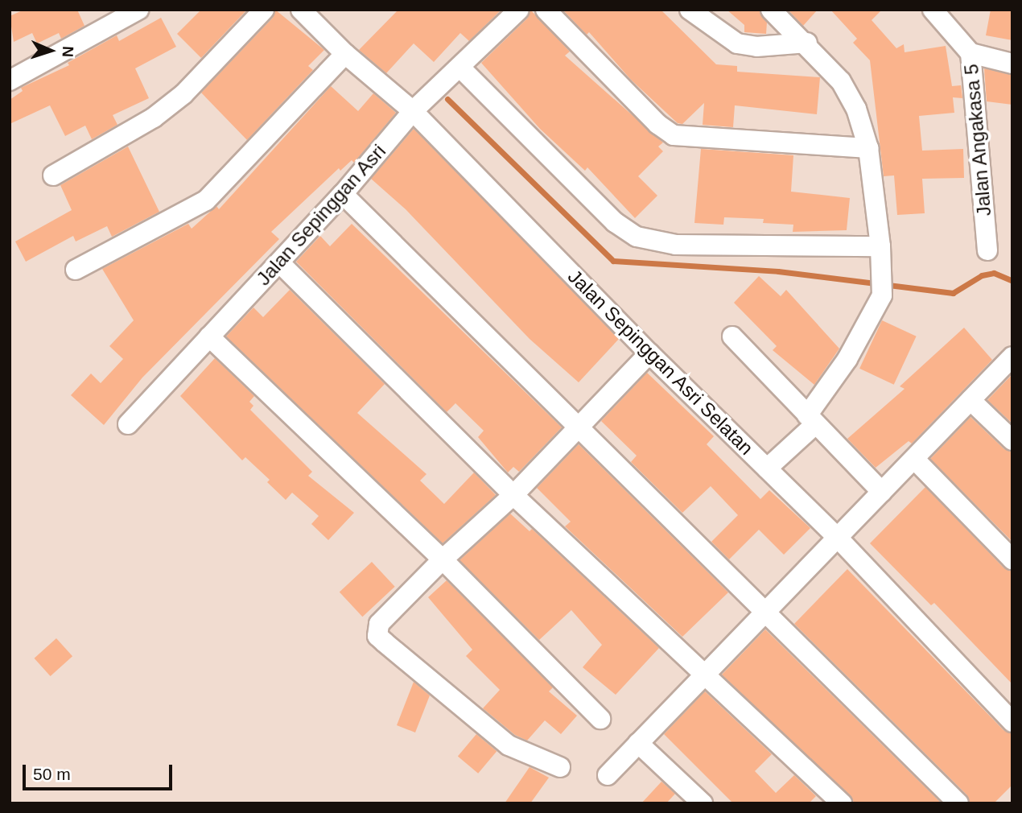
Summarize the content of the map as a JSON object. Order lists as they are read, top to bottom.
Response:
{
  "streets": {
    "street": ["Jalan Angakasa 5", "Jalan Sepinggan Asri", "Jalan Sepinggan Asri Selatan"]
  },
  "crossings": [
    ["Jalan Sepinggan Asri", "Jalan Sepinggan Asri Selatan"]
  ],
  "scale_bar": "50 m",
  "north": "right"
}
